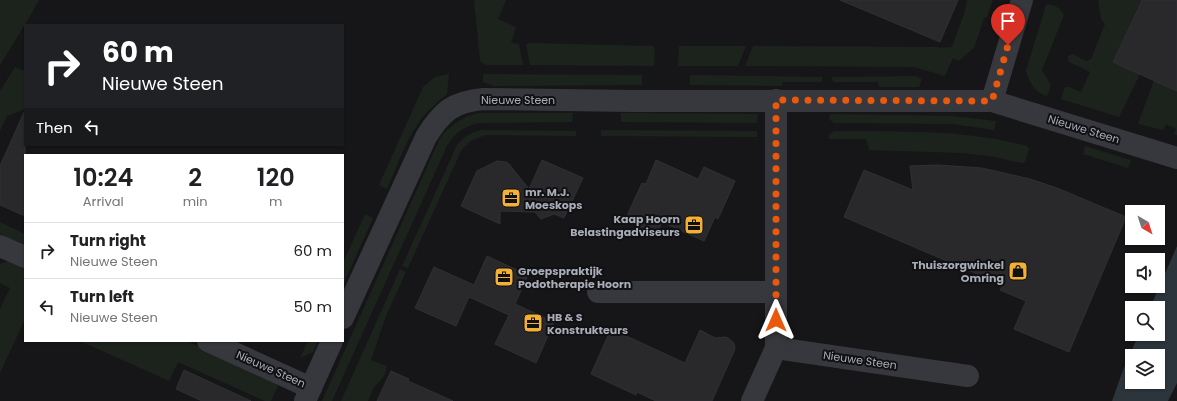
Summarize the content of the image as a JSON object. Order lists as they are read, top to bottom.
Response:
{
  "streets": {
    "street": ["Nieuwe Steen"]
  },
  "places": {
    "office": [
      "mr. M.J. Moeskops",
      "Kaap Hoorn Belastingadviseurs",
      "Groepspraktijk Podotherapie Hoorn",
      "HB & S Konstrukteurs"
    ],
    "shop": ["Thuiszorgwinkel Omring"]
  },
  "north": "bottom right",
  "page": {
    "turn": ["60 m", "Nieuwe Steen"],
    "then": "Then",
    "eta": [
      "10:24",
      "Arrival",
      "2",
      "min",
      "120",
      "m"
    ],
    "list": [
      {
        "name": "Turn right",
        "note": "Nieuwe Steen",
        "value": "60 m"
      },
      {
        "name": "Turn left",
        "note": "Nieuwe Steen",
        "value": "50 m"
      }
    ]
  }
}
